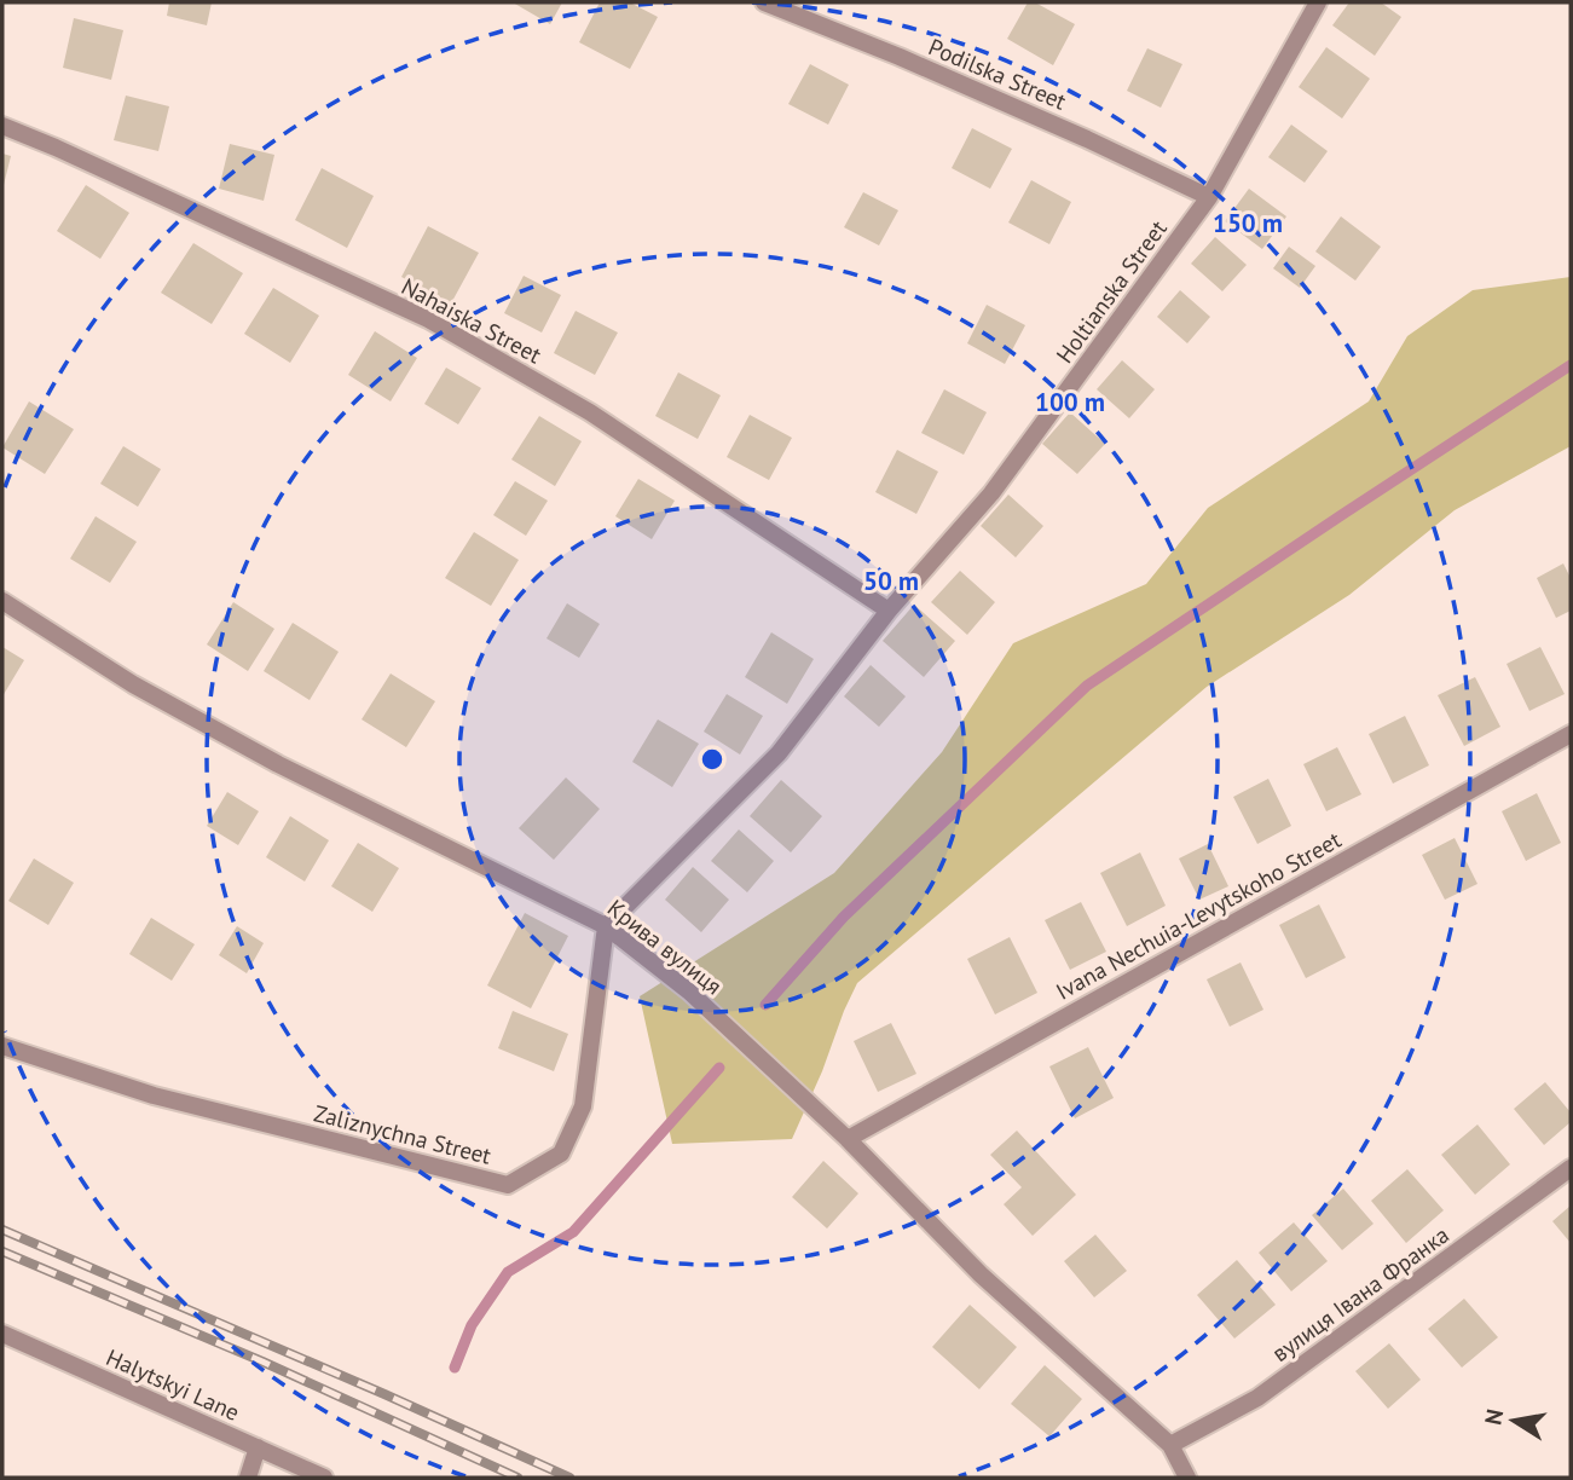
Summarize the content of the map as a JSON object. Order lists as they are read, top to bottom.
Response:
{
  "streets": {
    "street": [
      "Podilska Street",
      "Holtianska Street",
      "Nahaiska Street",
      "Ivana Nechuia-Levytskoho Street",
      "Крива вулиця",
      "Zaliznychna Street",
      "вулиця Івана Франка",
      "Halytskyi Lane"
    ]
  },
  "crossings": [
    ["Podilska Street", "Holtianska Street"],
    ["Holtianska Street", "Nahaiska Street"],
    ["Holtianska Street", "Крива вулиця"],
    ["Holtianska Street", "Zaliznychna Street"],
    ["Ivana Nechuia-Levytskoho Street", "Крива вулиця"],
    ["Крива вулиця", "Zaliznychna Street"],
    ["Крива вулиця", "вулиця Івана Франка"]
  ],
  "north": "left",
  "rings": ["150 m", "100 m", "50 m"]
}
